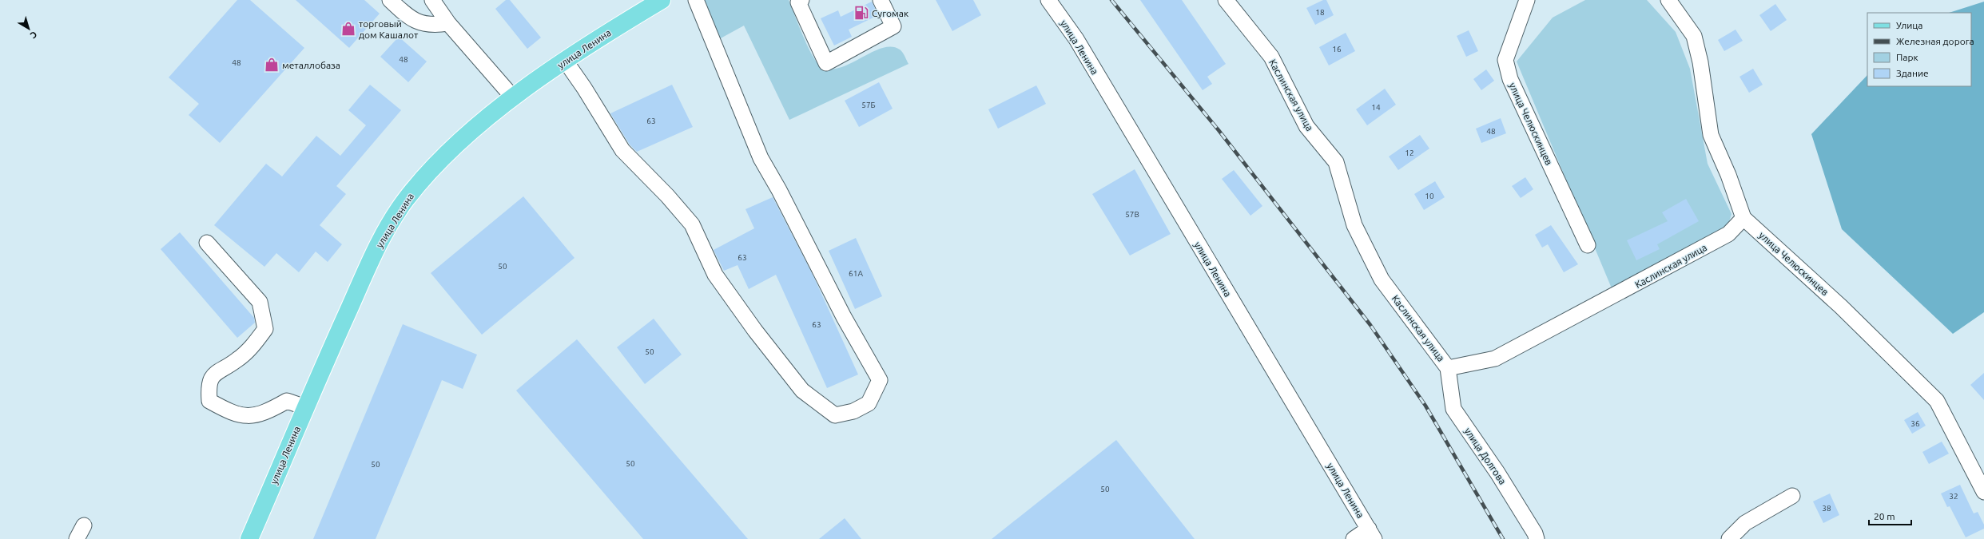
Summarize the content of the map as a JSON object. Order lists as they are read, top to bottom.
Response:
{
  "streets": {
    "main road": ["улица Ленина"],
    "street": ["Каслинская улица", "улица Челюскинцев", "улица Долгова"]
  },
  "crossings": [
    ["Каслинская улица", "улица Челюскинцев"],
    ["Каслинская улица", "улица Долгова"]
  ],
  "places": {
    "fuel station": ["Сугомак"],
    "shop": ["торговый дом Кашалот", "металлобаза"]
  },
  "house_numbers": [
    "18",
    "16",
    "48",
    "48",
    "57Б",
    "14",
    "63",
    "48",
    "12",
    "10",
    "57В",
    "63",
    "50",
    "61А",
    "63",
    "50",
    "36",
    "50",
    "50",
    "50",
    "32",
    "38"
  ],
  "legend": [
    "Улица",
    "Железная дорога",
    "Парк",
    "Здание"
  ],
  "scale_bar": "20 m",
  "north": "bottom right"
}
